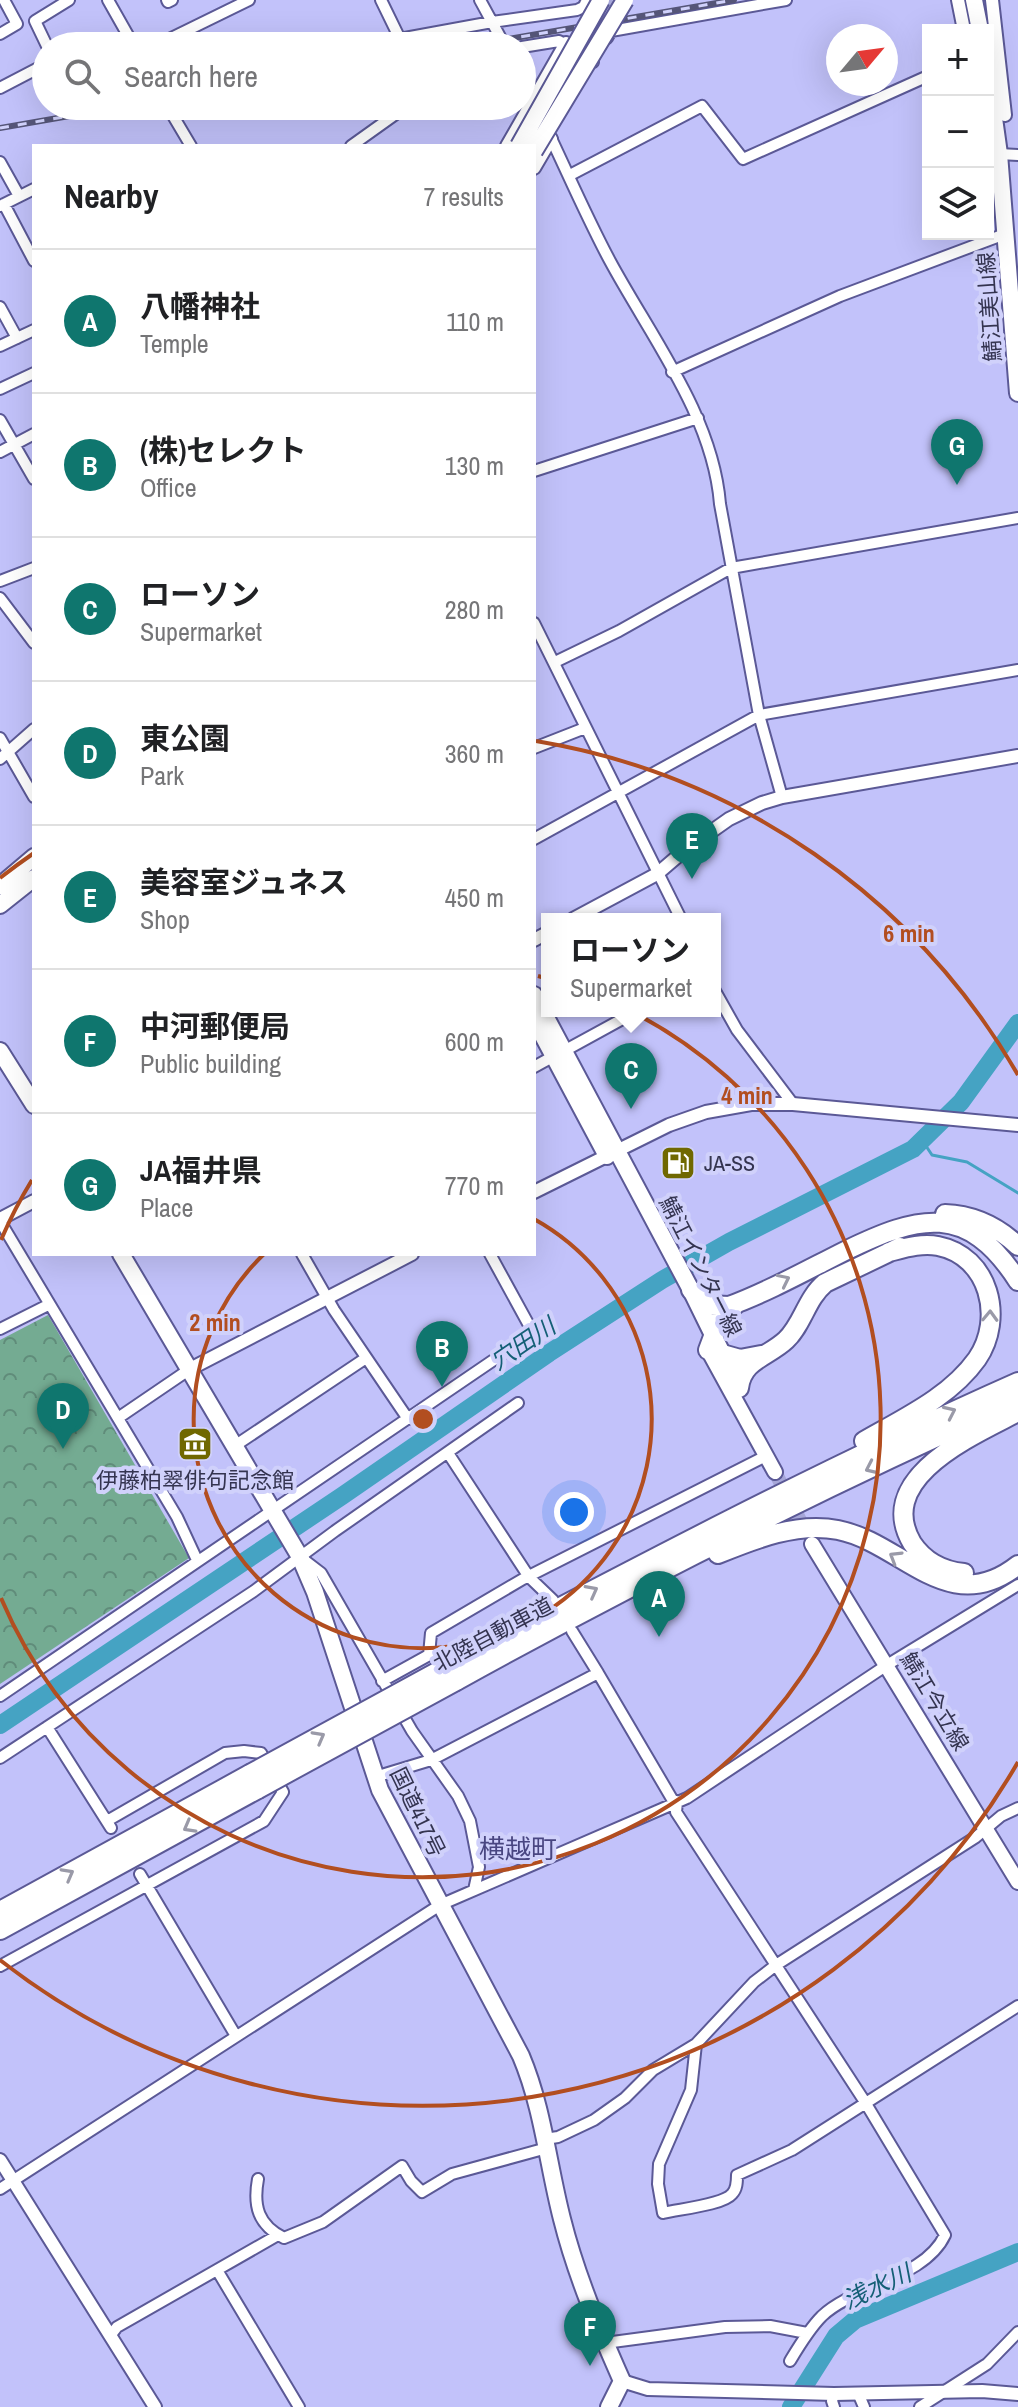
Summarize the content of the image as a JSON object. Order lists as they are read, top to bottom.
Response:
{
  "streets": {
    "highway": ["北陸自動車道"],
    "main road": [
      "鯖江美山線",
      "鯖江インター線",
      "鯖江今立線",
      "国道417号"
    ]
  },
  "districts": ["横越町"],
  "water": ["穴田川", "浅水川"],
  "places": {
    "fuel station": ["JA-SS"],
    "museum": ["伊藤柏翠俳句記念館"]
  },
  "north": "top right",
  "page": {
    "map_buttons": ["+", "−"],
    "search": "Search here",
    "heading": ["Nearby", "7 results"],
    "list": [
      {
        "mark": "A",
        "name": "八幡神社",
        "note": "Temple",
        "value": "110 m"
      },
      {
        "mark": "B",
        "name": "(株)セレクト",
        "note": "Office",
        "value": "130 m"
      },
      {
        "mark": "C",
        "name": "ローソン",
        "note": "Supermarket",
        "value": "280 m"
      },
      {
        "mark": "D",
        "name": "東公園",
        "note": "Park",
        "value": "360 m"
      },
      {
        "mark": "E",
        "name": "美容室ジュネス",
        "note": "Shop",
        "value": "450 m"
      },
      {
        "mark": "F",
        "name": "中河郵便局",
        "note": "Public building",
        "value": "600 m"
      },
      {
        "mark": "G",
        "name": "JA福井県",
        "note": "Place",
        "value": "770 m"
      }
    ],
    "pins": [
      "G",
      "E",
      "C",
      "B",
      "D",
      "A",
      "F"
    ],
    "popup": ["ローソン", "Supermarket"]
  },
  "rings": ["6 min", "4 min", "2 min"]
}
